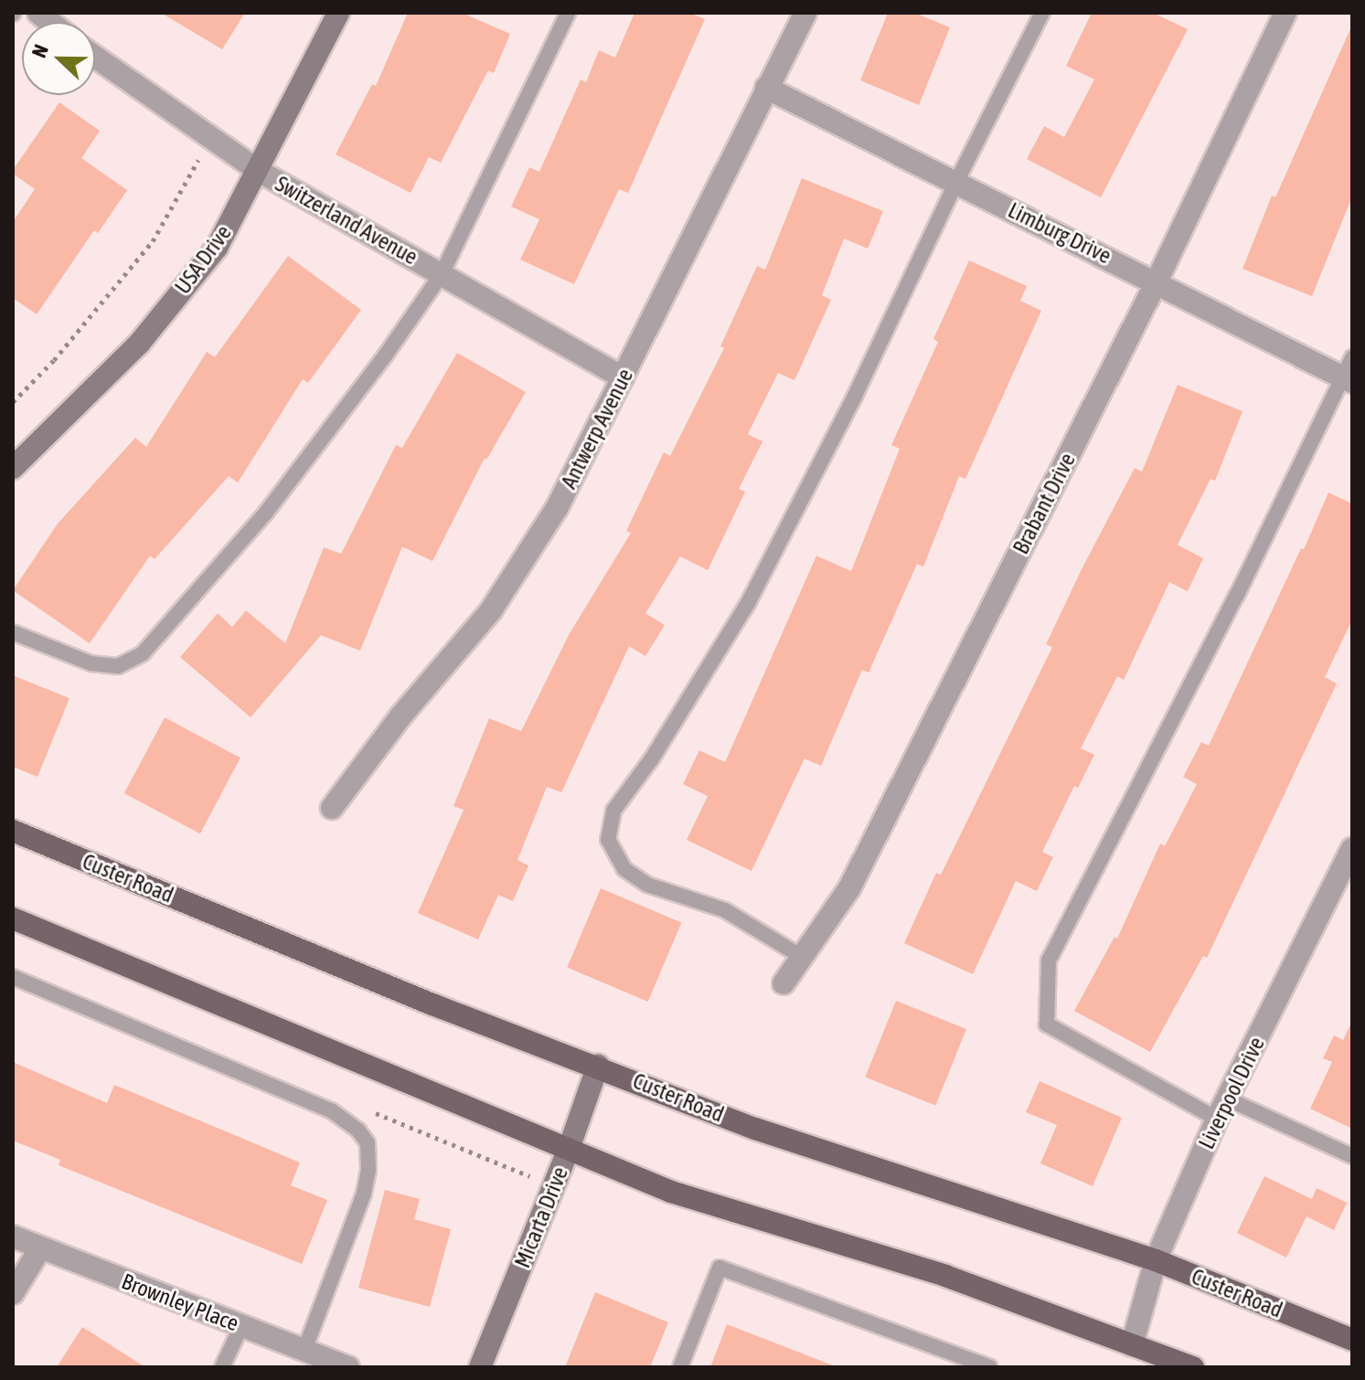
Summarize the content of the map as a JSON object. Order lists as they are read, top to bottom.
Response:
{
  "streets": {
    "main road": ["Custer Road"],
    "street": [
      "Switzerland Avenue",
      "Limburg Drive",
      "USA Drive",
      "Antwerp Avenue",
      "Brabant Drive",
      "Liverpool Drive",
      "Micarta Drive",
      "Brownley Place"
    ]
  },
  "crossings": [
    ["Switzerland Avenue", "USA Drive"],
    ["Switzerland Avenue", "Antwerp Avenue"],
    ["Limburg Drive", "Antwerp Avenue"],
    ["Limburg Drive", "Brabant Drive"],
    ["Custer Road", "Liverpool Drive"],
    ["Custer Road", "Micarta Drive"]
  ],
  "north": "left"
}
